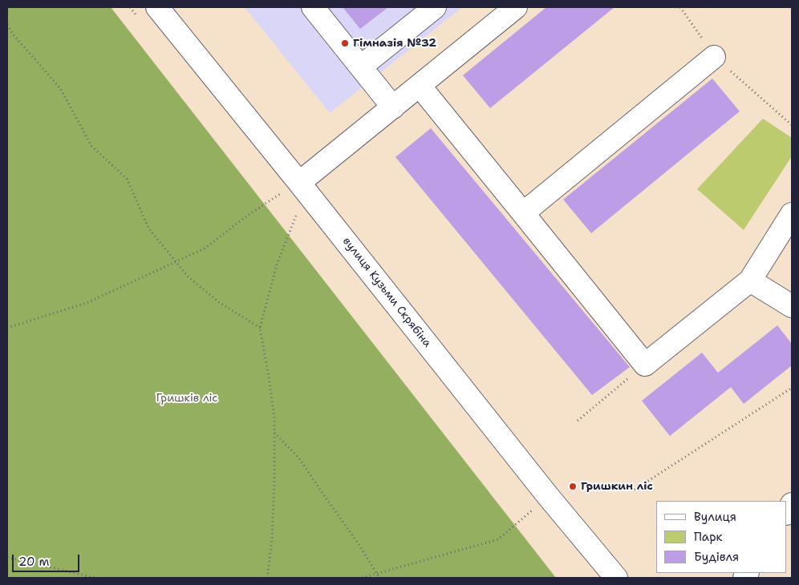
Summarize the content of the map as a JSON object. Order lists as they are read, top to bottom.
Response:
{
  "streets": {
    "street": ["вулиця Кузьми Скрябіна"]
  },
  "parks": ["Гришків ліс"],
  "places": ["Гімназія №32", "Гришкин ліс"],
  "legend": ["Вулиця", "Парк", "Будівля"],
  "scale_bar": "20 m"
}
